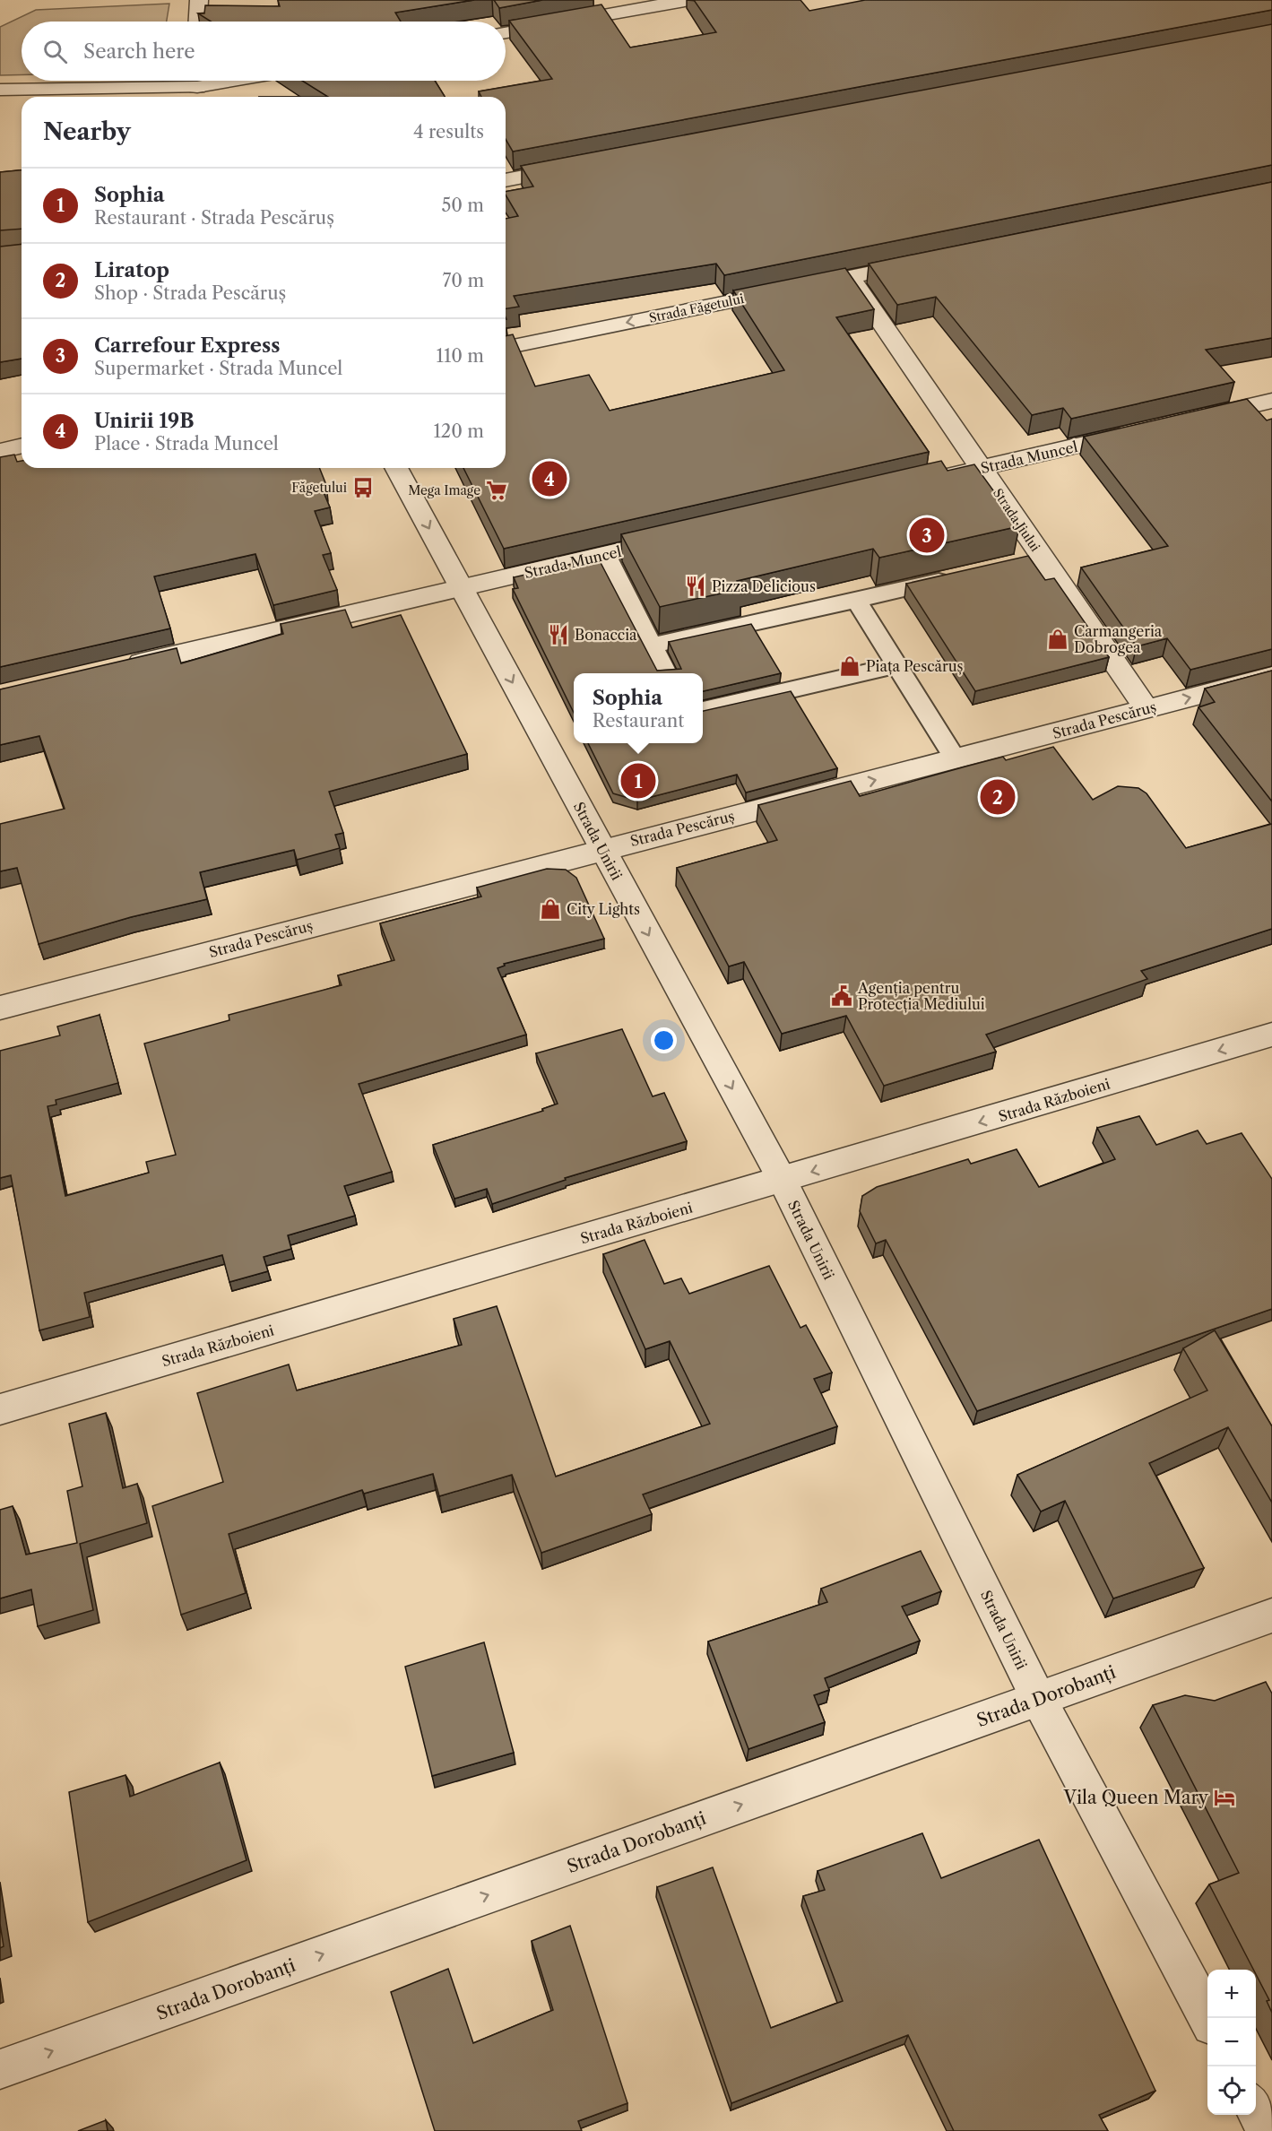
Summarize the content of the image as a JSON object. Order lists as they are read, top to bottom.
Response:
{
  "streets": {
    "street": [
      "Strada Făgetului",
      "Strada Muncel",
      "Strada Jiului",
      "Strada Pescăruș",
      "Strada Unirii",
      "Strada Războieni",
      "Strada Dorobanți"
    ]
  },
  "crossings": [
    ["Strada Făgetului", "Strada Jiului"],
    ["Strada Muncel", "Strada Jiului"],
    ["Strada Muncel", "Strada Unirii"],
    ["Strada Jiului", "Strada Pescăruș"],
    ["Strada Pescăruș", "Strada Unirii"],
    ["Strada Unirii", "Strada Războieni"],
    ["Strada Unirii", "Strada Dorobanți"]
  ],
  "one_way": [
    "Strada Făgetului",
    "Strada Pescăruș",
    "Strada Unirii",
    "Strada Războieni",
    "Strada Dorobanți"
  ],
  "places": {
    "bus stop": ["Făgetului"],
    "supermarket": ["Mega Image"],
    "restaurant": ["Pizza Delicious", "Bonaccia"],
    "shop": ["Carmangeria Dobrogea", "Piața Pescăruș", "City Lights"],
    "public building": ["Agenția pentru Protecția Mediului"],
    "hotel": ["Vila Queen Mary"]
  },
  "page": {
    "search": "Search here",
    "heading": ["Nearby", "4 results"],
    "list": [
      {
        "mark": "1",
        "name": "Sophia",
        "note": "Restaurant · Strada Pescăruș",
        "value": "50 m"
      },
      {
        "mark": "2",
        "name": "Liratop",
        "note": "Shop · Strada Pescăruș",
        "value": "70 m"
      },
      {
        "mark": "3",
        "name": "Carrefour Express",
        "note": "Supermarket · Strada Muncel",
        "value": "110 m"
      },
      {
        "mark": "4",
        "name": "Unirii 19B",
        "note": "Place · Strada Muncel",
        "value": "120 m"
      }
    ],
    "pins": [
      "4",
      "3",
      "1",
      "2"
    ],
    "popup": ["Sophia", "Restaurant"],
    "map_buttons": ["+", "−"]
  }
}
